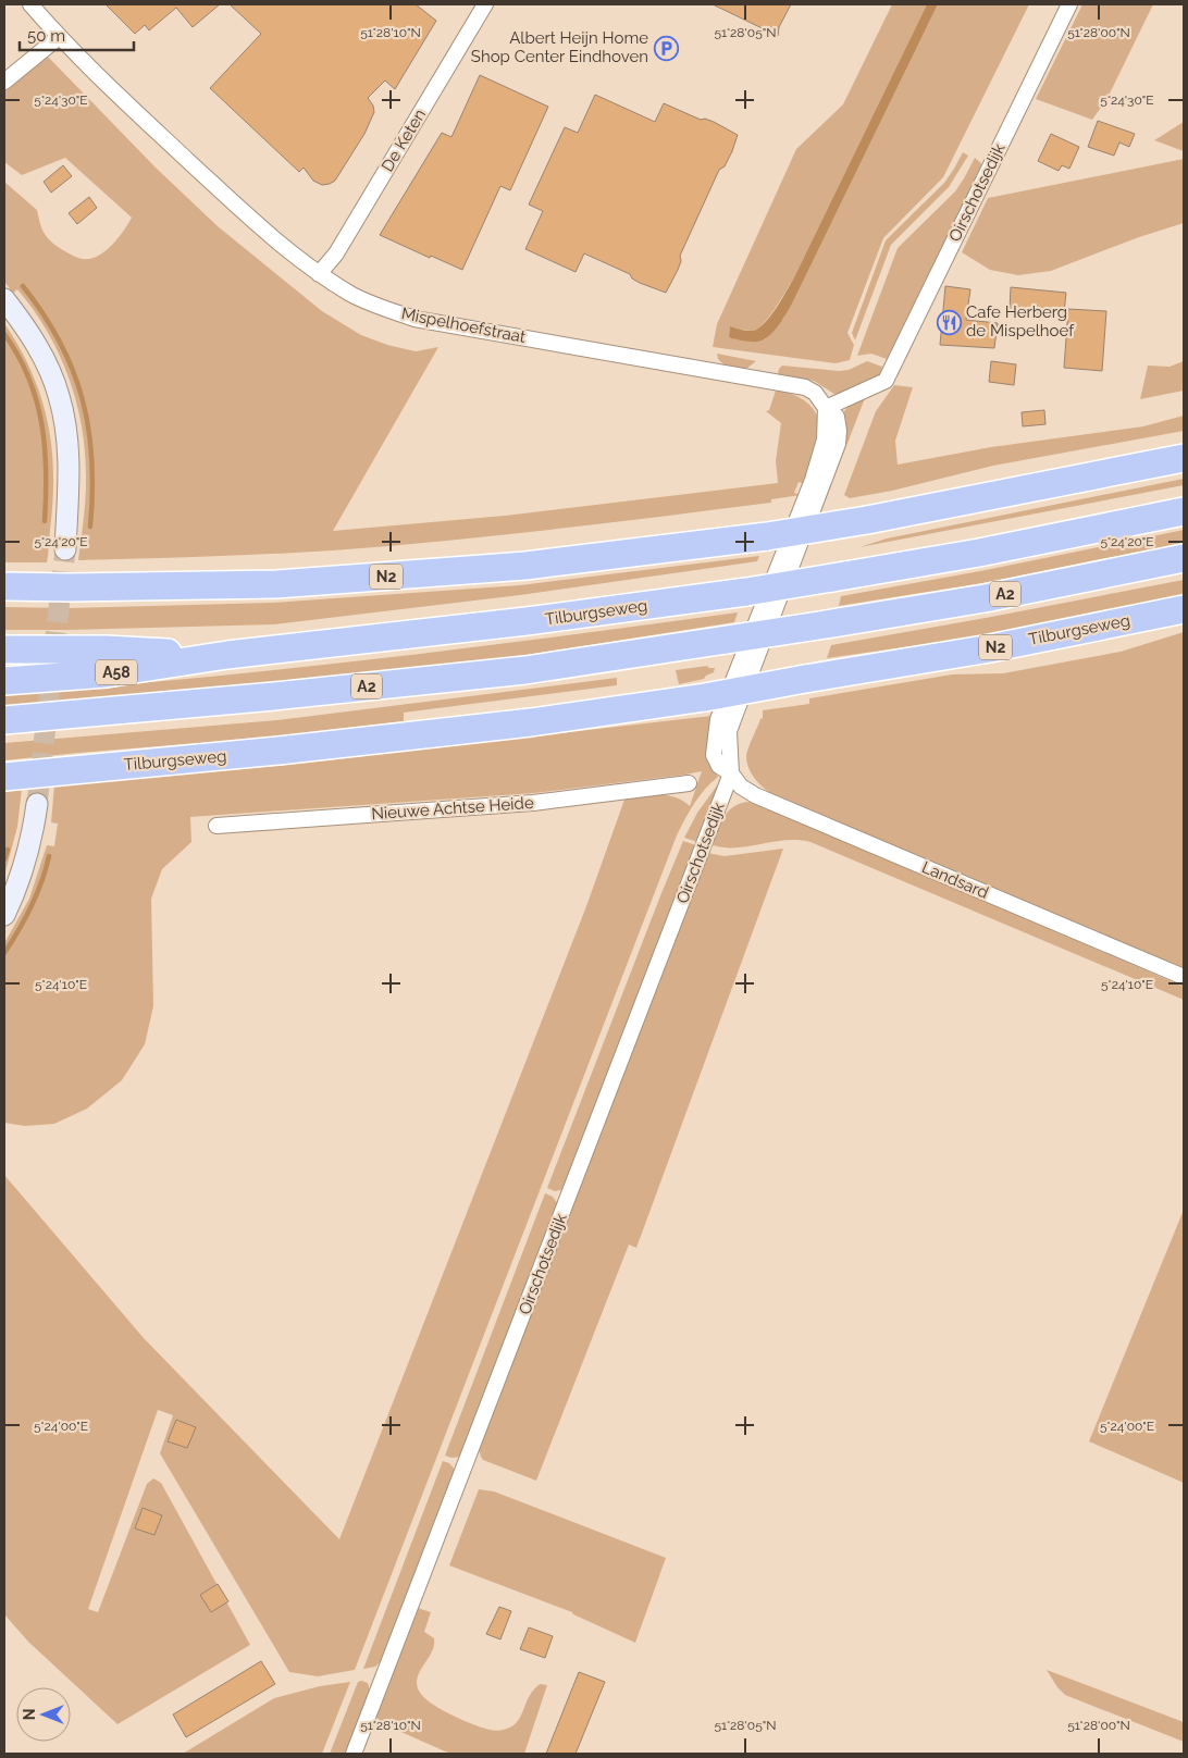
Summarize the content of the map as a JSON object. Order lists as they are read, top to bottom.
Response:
{
  "streets": {
    "highway": [
      "N2",
      "A2",
      "Tilburgseweg",
      "A58"
    ],
    "street": [
      "De Keten",
      "Oirschotsedijk",
      "Mispelhoefstraat",
      "Nieuwe Achtse Heide",
      "Landsard"
    ]
  },
  "crossings": [
    ["De Keten", "Mispelhoefstraat"],
    ["Oirschotsedijk", "Mispelhoefstraat"],
    ["Oirschotsedijk", "Landsard"]
  ],
  "places": {
    "parking": ["Albert Heijn Home Shop Center Eindhoven"],
    "restaurant": ["Cafe Herberg de Mispelhoef"]
  },
  "scale_bar": "50 m",
  "north": "left",
  "coordinates": [
    "51°28'10\"N",
    "51°28'05\"N",
    "51°28'00\"N",
    "5°24'30\"E",
    "5°24'20\"E",
    "5°24'10\"E",
    "5°24'00\"E"
  ]
}
